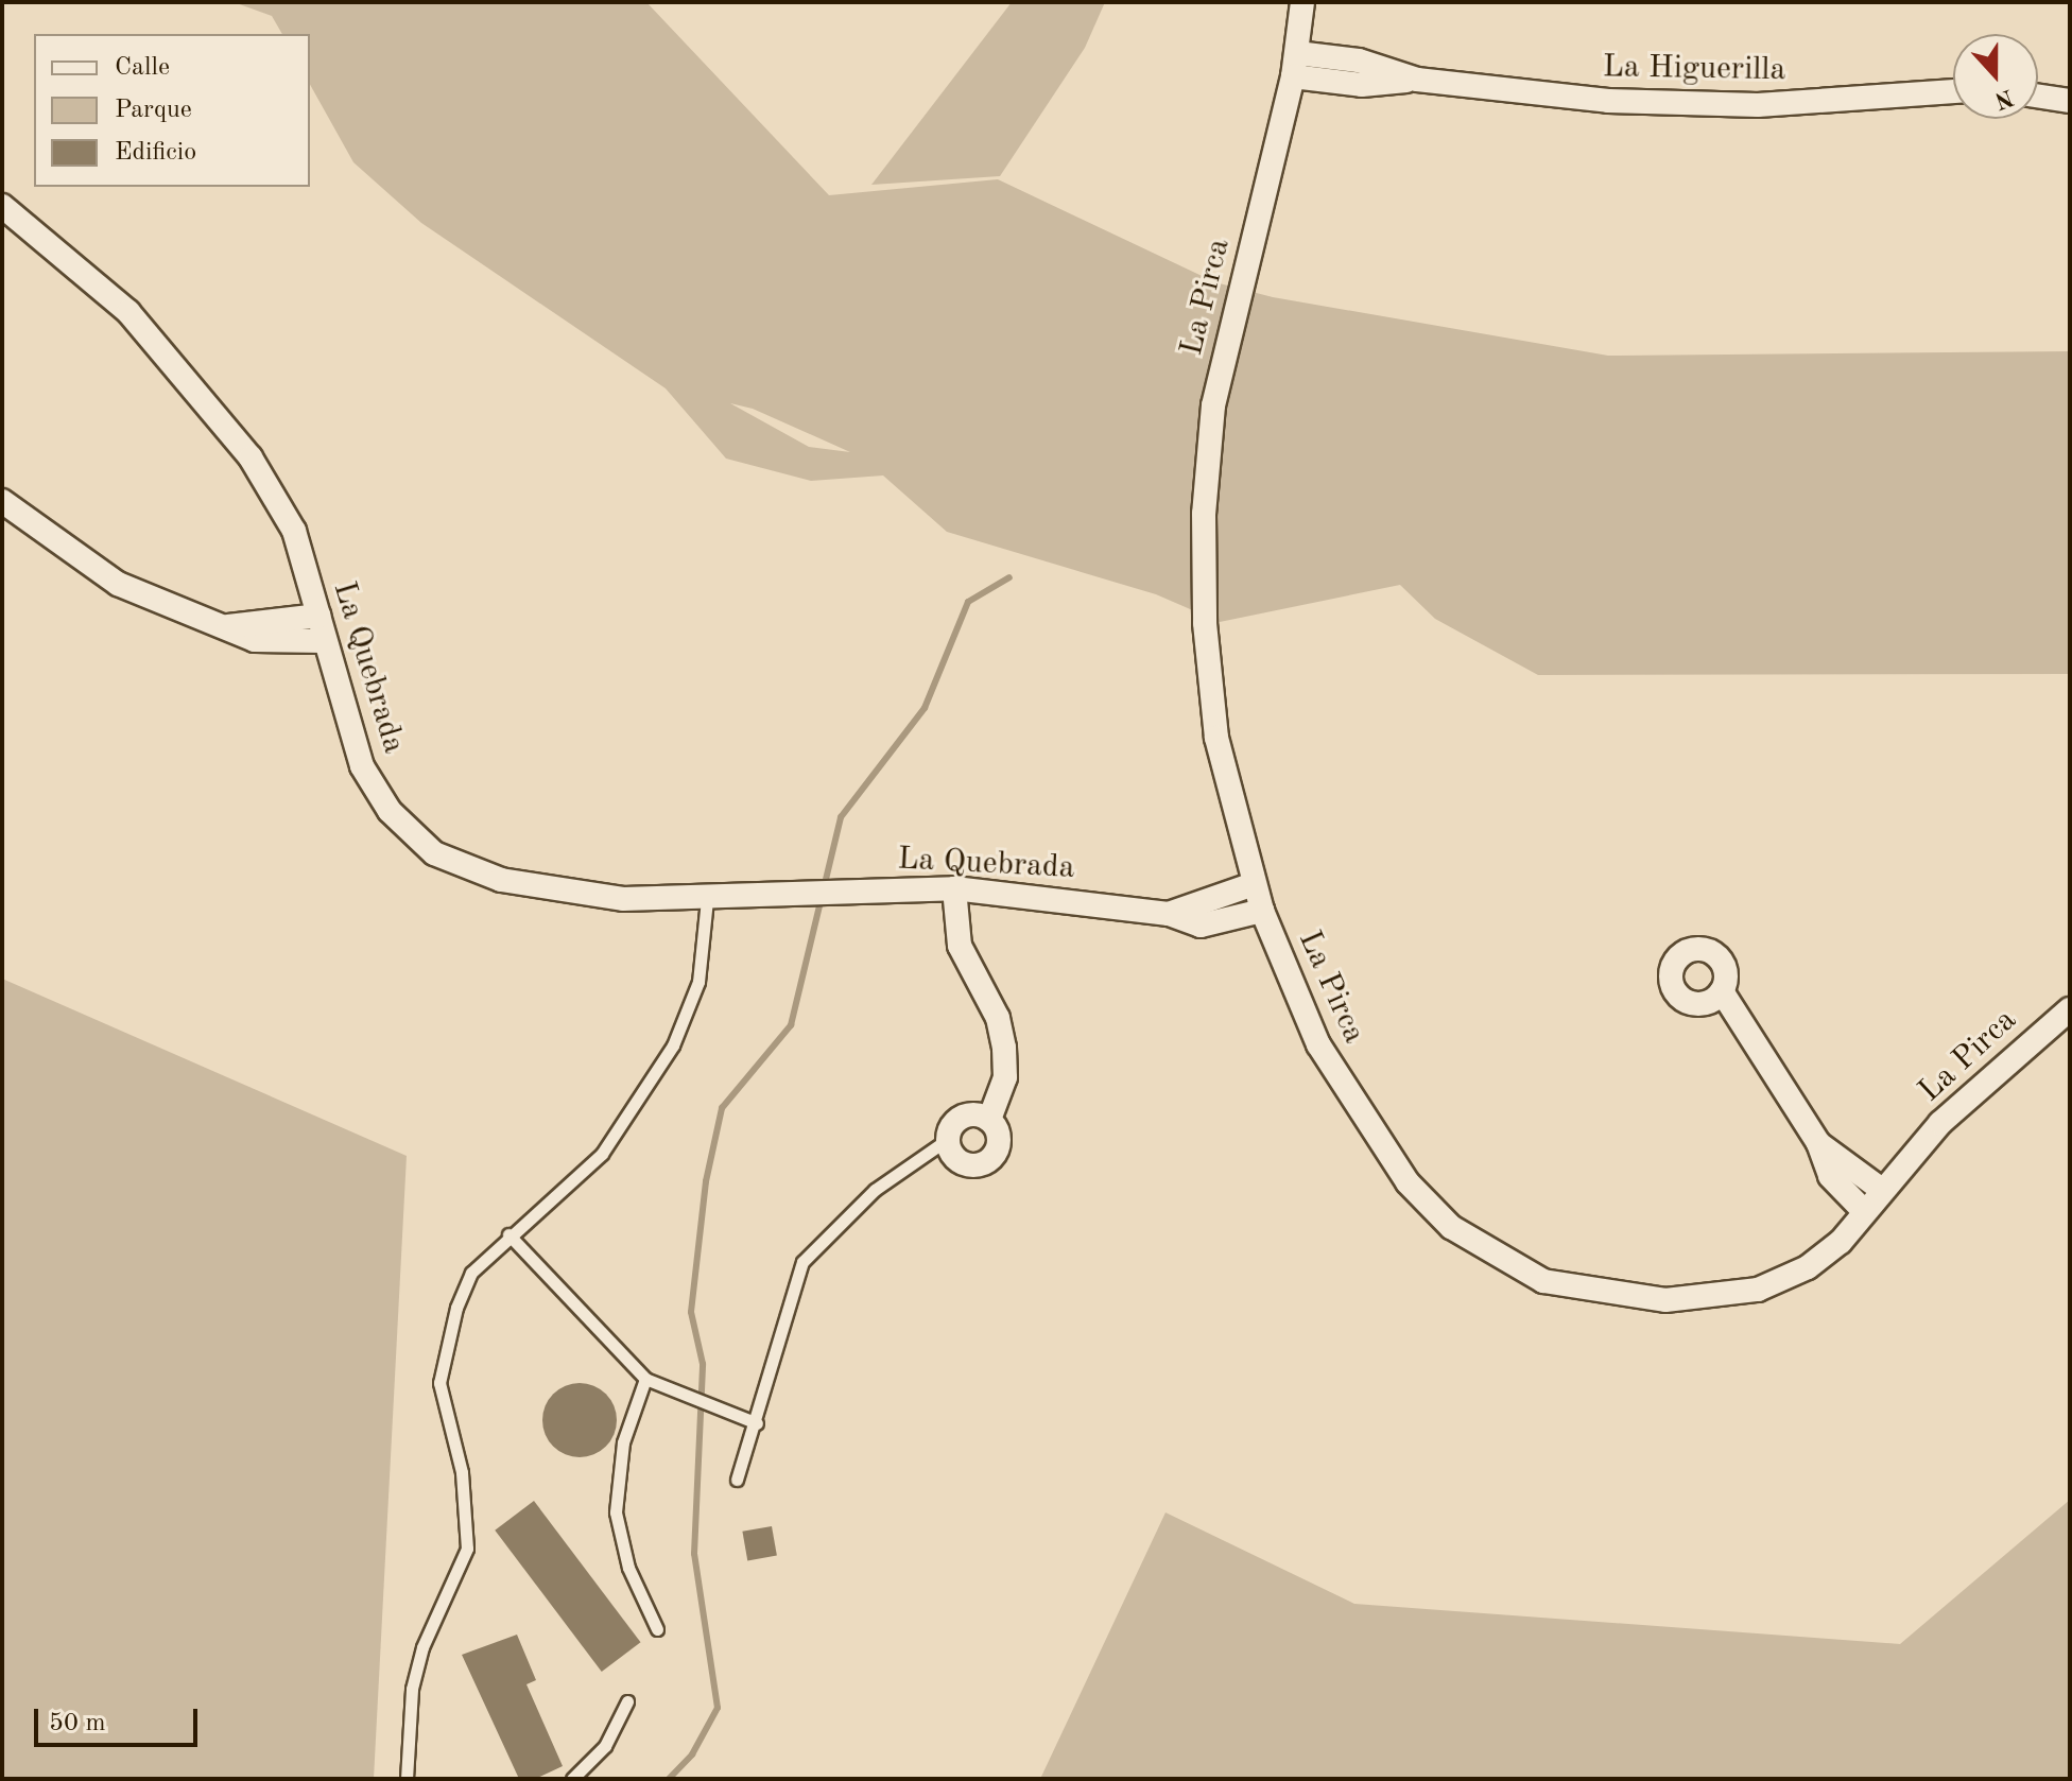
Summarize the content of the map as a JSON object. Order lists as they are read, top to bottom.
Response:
{
  "streets": {
    "street": ["La Higuerilla", "La Pirca", "La Quebrada"]
  },
  "crossings": [
    ["La Higuerilla", "La Pirca"],
    ["La Pirca", "La Quebrada"]
  ],
  "legend": ["Calle", "Parque", "Edificio"],
  "scale_bar": "50 m",
  "north": "bottom"
}
